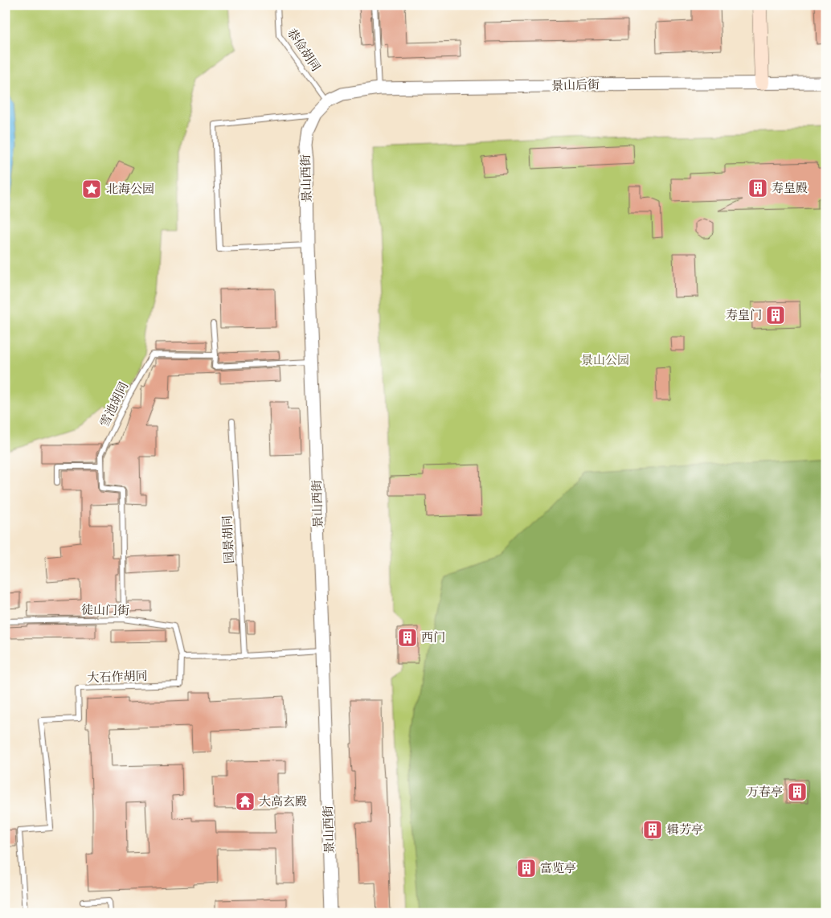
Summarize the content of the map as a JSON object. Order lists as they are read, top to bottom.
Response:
{
  "streets": {
    "street": ["景山后街", "景山西街"],
    "lane": [
      "恭俭胡同",
      "雪池胡同",
      "园景胡同",
      "徒山门街",
      "大石作胡同"
    ]
  },
  "crossings": [
    ["恭俭胡同", "景山后街"],
    ["恭俭胡同", "景山西街"],
    ["景山后街", "景山西街"],
    ["雪池胡同", "徒山门街"],
    ["徒山门街", "大石作胡同"]
  ],
  "parks": ["景山公园"],
  "places": {
    "building": [
      "寿皇殿",
      "寿皇门",
      "西门",
      "万春亭",
      "辑芳亭",
      "富览亭"
    ],
    "place": ["北海公园"],
    "temple": ["大高玄殿"]
  }
}
